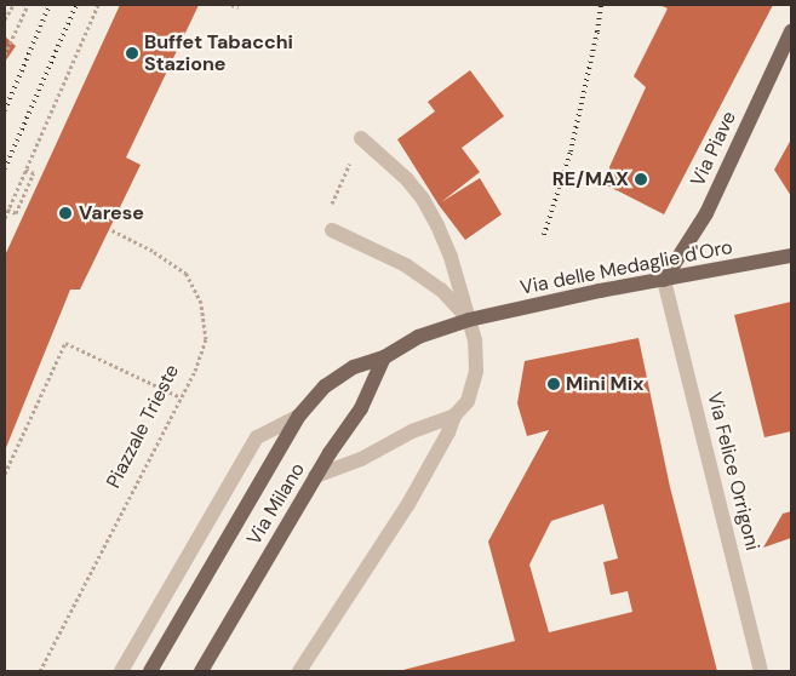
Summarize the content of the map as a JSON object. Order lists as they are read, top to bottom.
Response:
{
  "streets": {
    "main road": ["Via Piave", "Via delle Medaglie d'Oro", "Via Milano"],
    "street": ["Via Felice Orrigoni"],
    "path": ["Piazzale Trieste"]
  },
  "crossings": [
    ["Via Piave", "Via delle Medaglie d'Oro"],
    ["Via Piave", "Via Felice Orrigoni"],
    ["Via delle Medaglie d'Oro", "Via Felice Orrigoni"],
    ["Via delle Medaglie d'Oro", "Via Milano"]
  ],
  "places": [
    "Buffet Tabacchi Stazione",
    "RE/MAX",
    "Varese",
    "Mini Mix"
  ]
}
